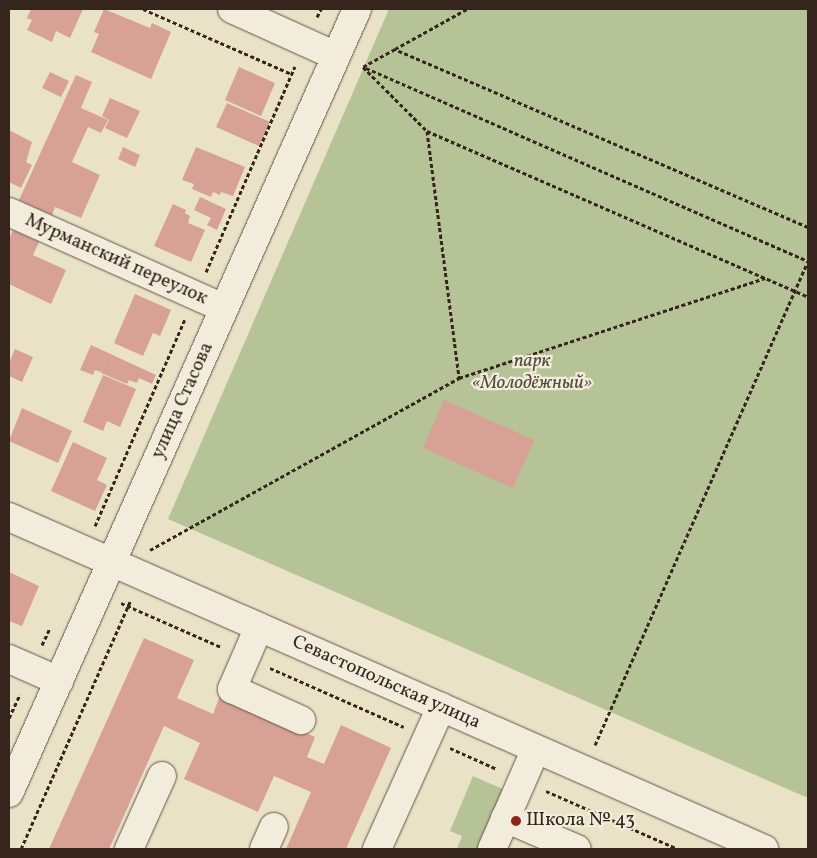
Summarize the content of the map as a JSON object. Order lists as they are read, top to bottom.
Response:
{
  "streets": {
    "street": ["Мурманский переулок", "улица Стасова", "Севастопольская улица"]
  },
  "crossings": [
    ["Мурманский переулок", "улица Стасова"],
    ["улица Стасова", "Севастопольская улица"]
  ],
  "parks": ["парк «Молодёжный»"],
  "places": ["Школа № 43"]
}
